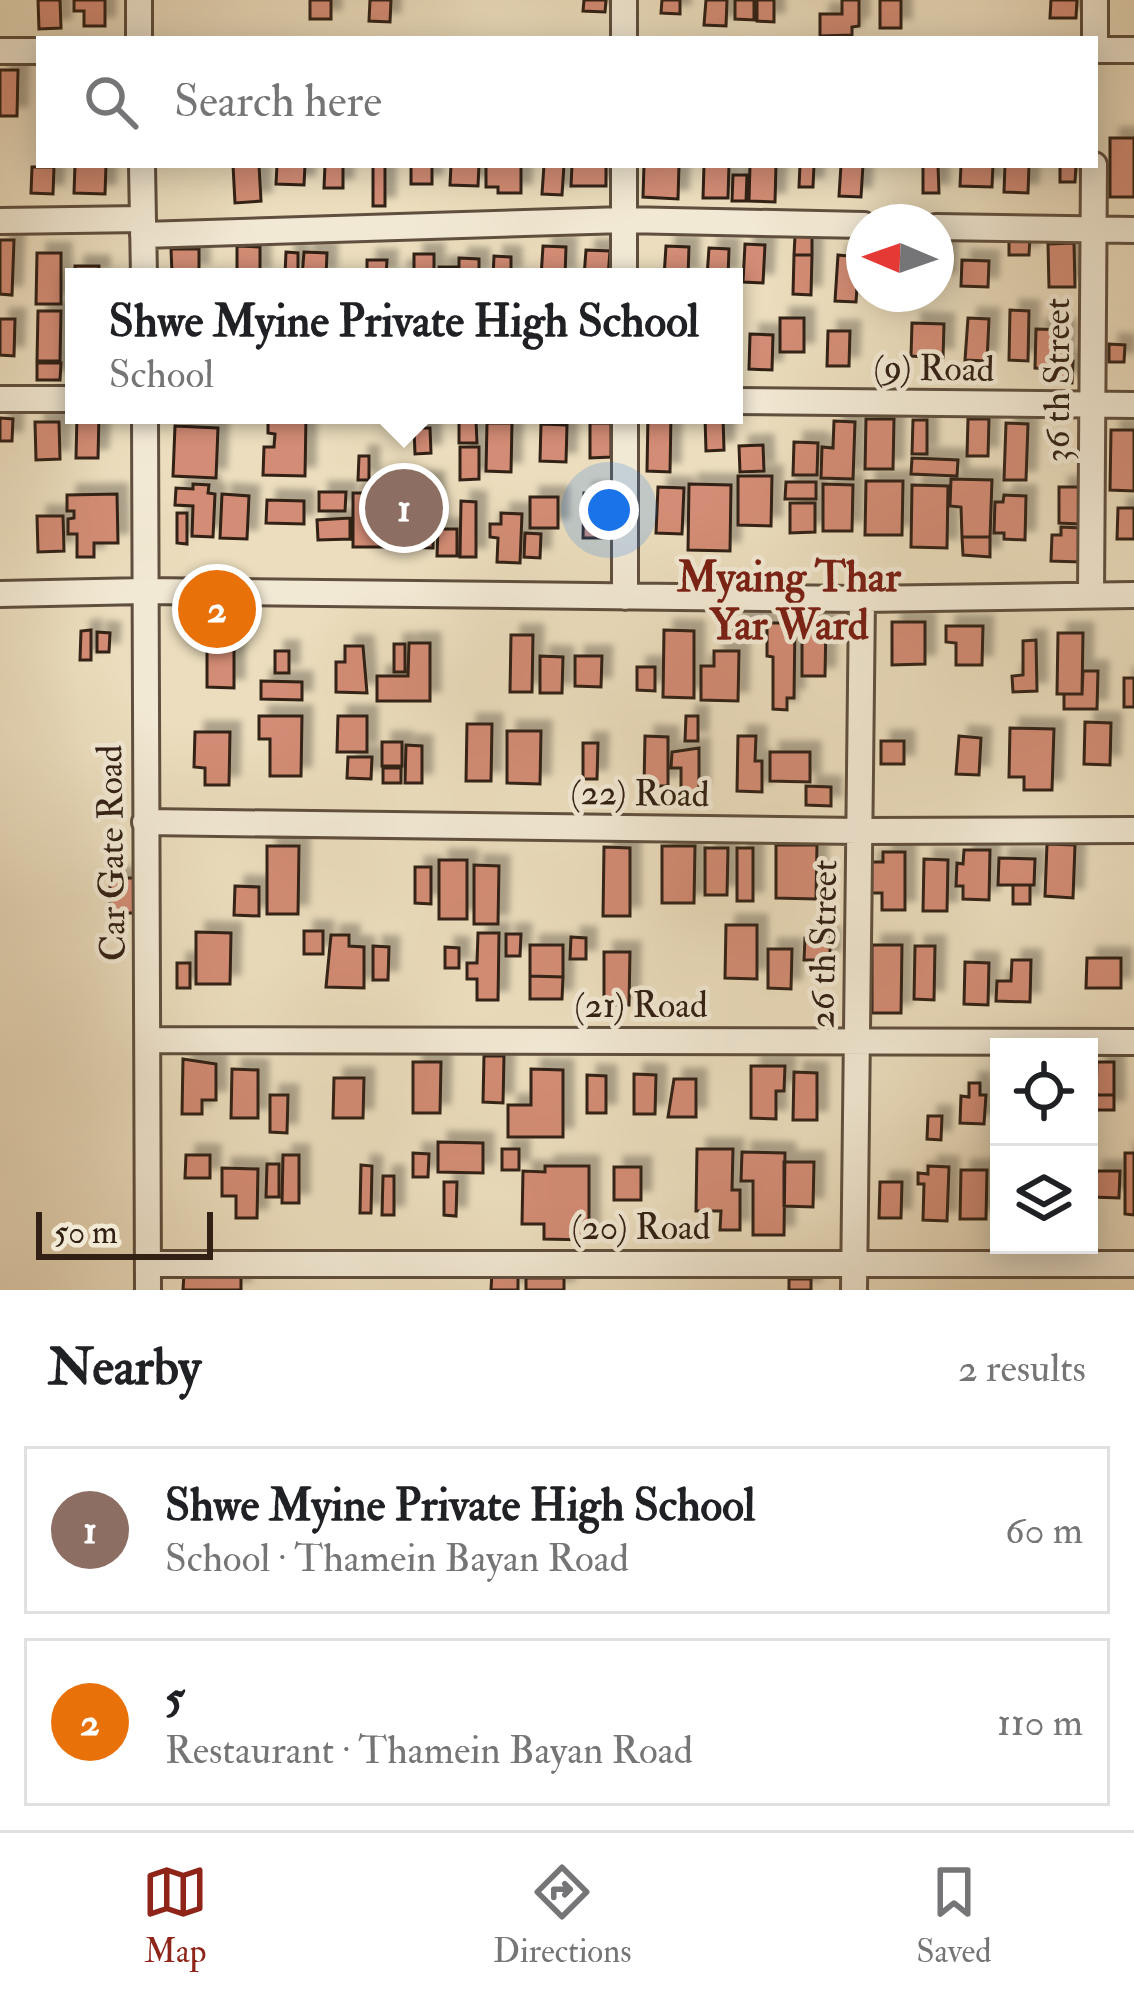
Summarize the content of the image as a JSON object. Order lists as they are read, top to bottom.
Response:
{
  "streets": {
    "street": [
      "(9) Road",
      "36 th Street",
      "(22) Road",
      "Car Gate Road",
      "26 th Street",
      "(21) Road",
      "(20) Road"
    ]
  },
  "crossings": [
    ["(9) Road", "36 th Street"],
    ["(22) Road", "Car Gate Road"],
    ["(22) Road", "26 th Street"],
    ["Car Gate Road", "(21) Road"],
    ["Car Gate Road", "(20) Road"],
    ["26 th Street", "(21) Road"],
    ["26 th Street", "(20) Road"]
  ],
  "districts": ["Myaing Thar Yar Ward"],
  "scale_bar": "50 m",
  "north": "left",
  "page": {
    "search": "Search here",
    "popup": ["Shwe Myine Private High School", "School"],
    "pins": ["1", "2"],
    "scale": "50 m",
    "heading": ["Nearby", "2 results"],
    "list": [
      {
        "mark": "1",
        "name": "Shwe Myine Private High School",
        "note": "School · Thamein Bayan Road",
        "value": "60 m"
      },
      {
        "mark": "2",
        "name": "5",
        "note": "Restaurant · Thamein Bayan Road",
        "value": "110 m"
      }
    ],
    "nav": ["Map", "Directions", "Saved"]
  }
}
